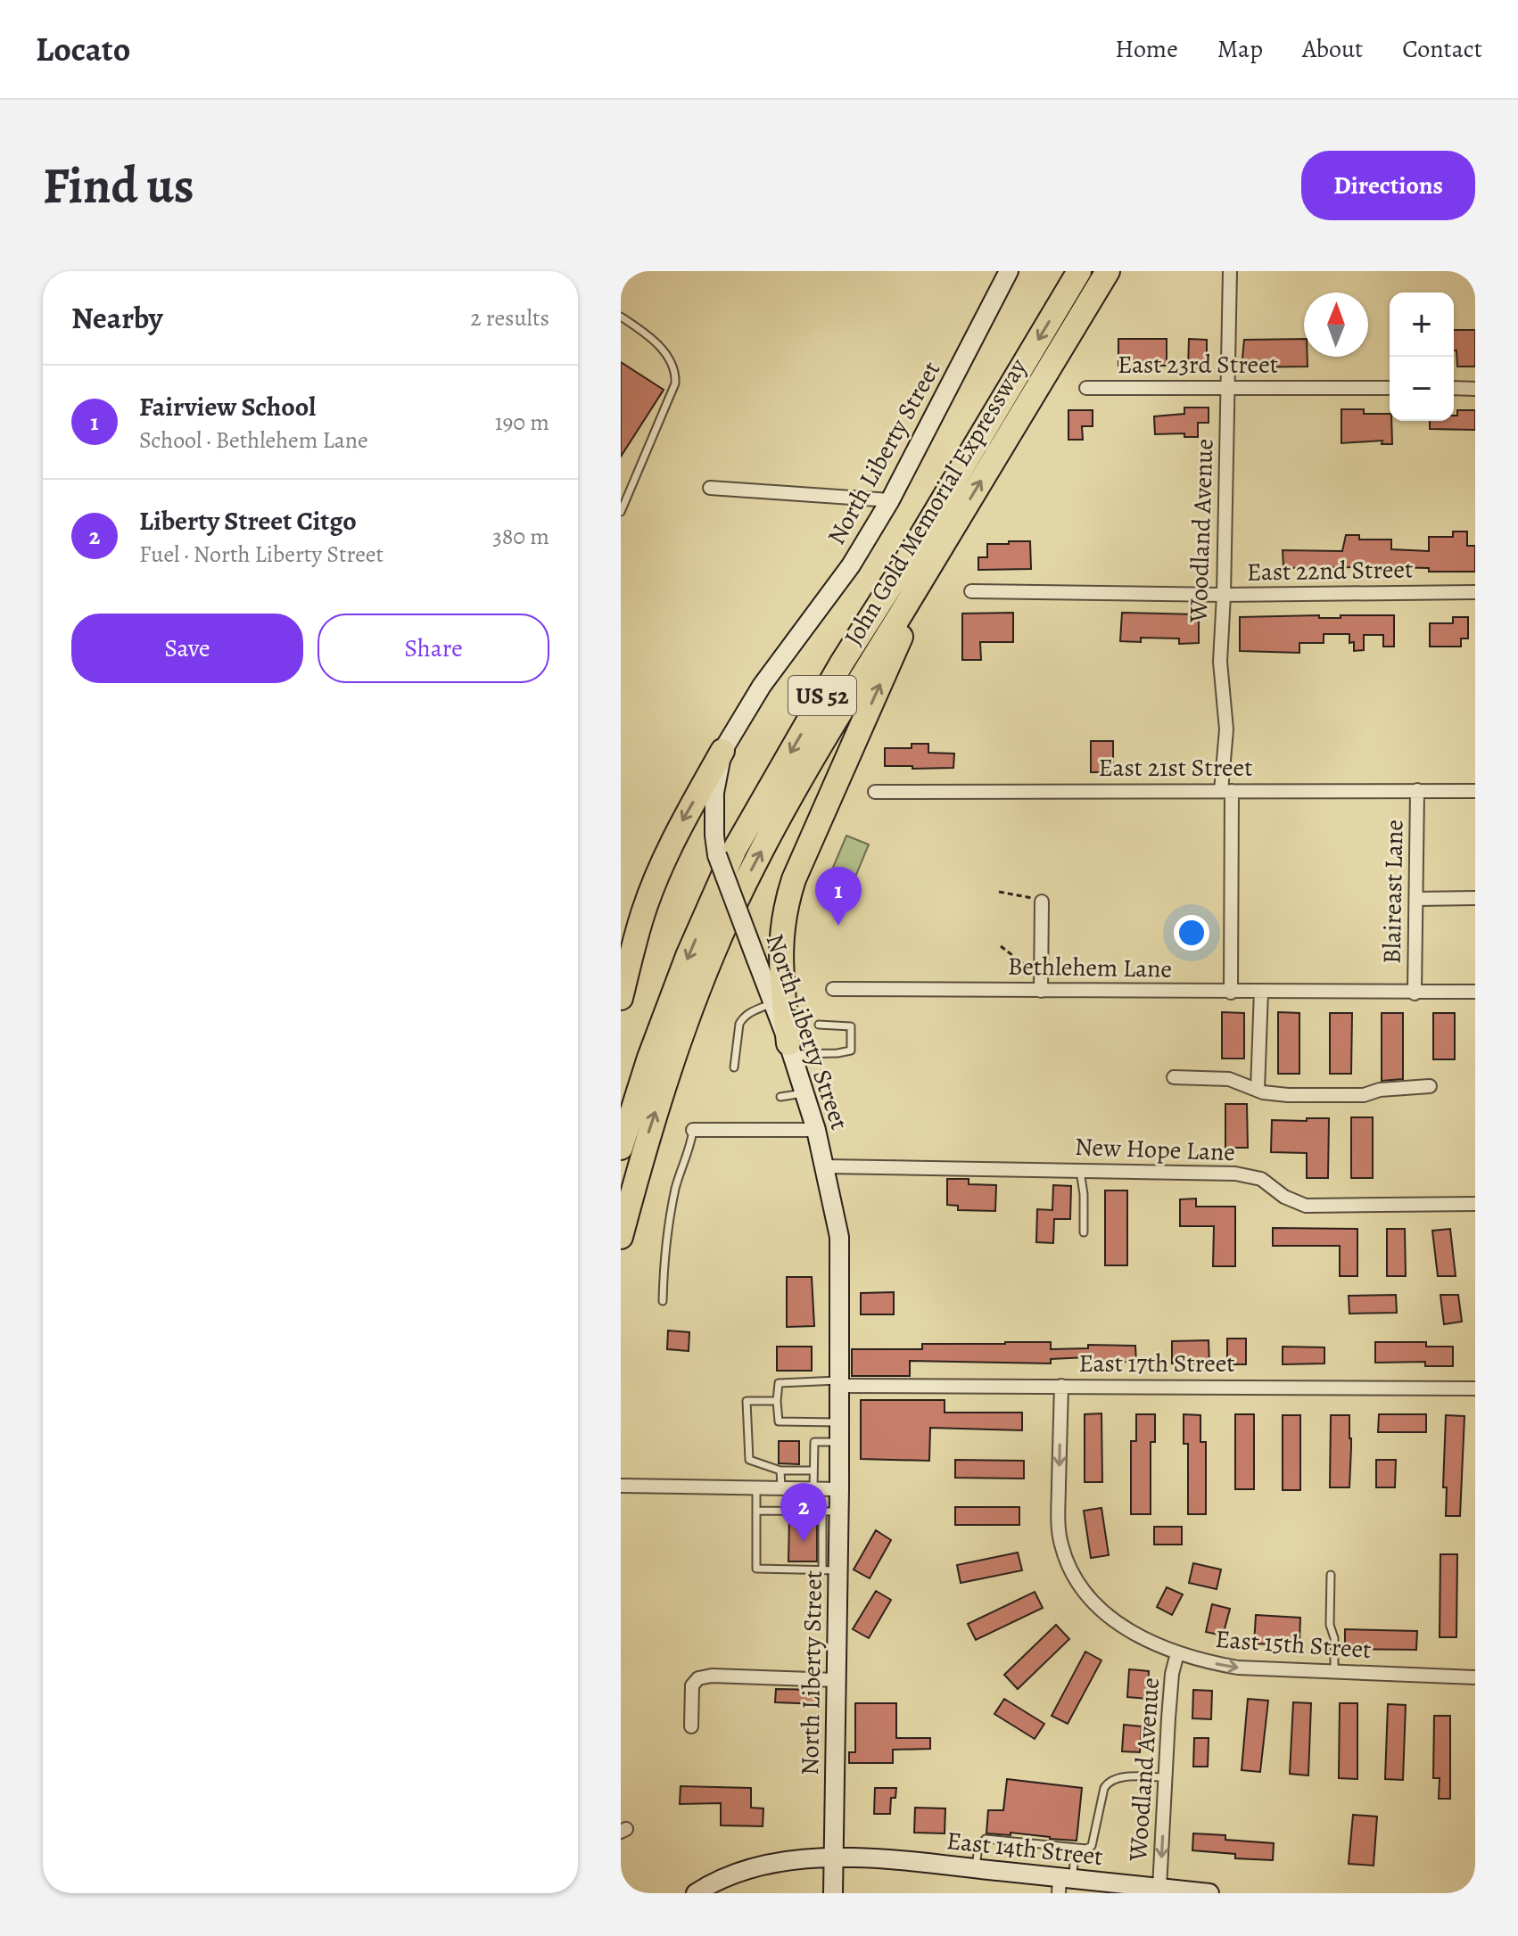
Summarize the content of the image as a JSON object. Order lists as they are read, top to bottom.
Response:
{
  "streets": {
    "highway": ["John Gold Memorial Expressway", "US 52"],
    "main road": ["North Liberty Street", "East 14th Street"],
    "street": [
      "East 23rd Street",
      "Woodland Avenue",
      "East 22nd Street",
      "East 21st Street",
      "Blaireast Lane",
      "Bethlehem Lane",
      "New Hope Lane",
      "East 17th Street",
      "East 15th Street"
    ]
  },
  "crossings": [
    ["East 23rd Street", "Woodland Avenue"],
    ["North Liberty Street", "New Hope Lane"],
    ["North Liberty Street", "East 17th Street"],
    ["North Liberty Street", "East 14th Street"],
    ["Woodland Avenue", "East 22nd Street"],
    ["Woodland Avenue", "East 21st Street"],
    ["Woodland Avenue", "Bethlehem Lane"],
    ["Woodland Avenue", "East 15th Street"],
    ["Woodland Avenue", "East 14th Street"],
    ["East 21st Street", "Blaireast Lane"],
    ["Blaireast Lane", "Bethlehem Lane"],
    ["East 17th Street", "East 15th Street"]
  ],
  "one_way": ["East 15th Street"],
  "north": "top",
  "page": {
    "header": "Locato",
    "nav": [
      "Home",
      "Map",
      "About",
      "Contact"
    ],
    "buttons": [
      "Directions",
      ["Save", "Share"]
    ],
    "title": "Find us",
    "heading": ["Nearby", "2 results"],
    "map_buttons": ["+", "−"],
    "list": [
      {
        "mark": "1",
        "name": "Fairview School",
        "note": "School · Bethlehem Lane",
        "value": "190 m"
      },
      {
        "mark": "2",
        "name": "Liberty Street Citgo",
        "note": "Fuel · North Liberty Street",
        "value": "380 m"
      }
    ],
    "pins": ["1", "2"]
  }
}
